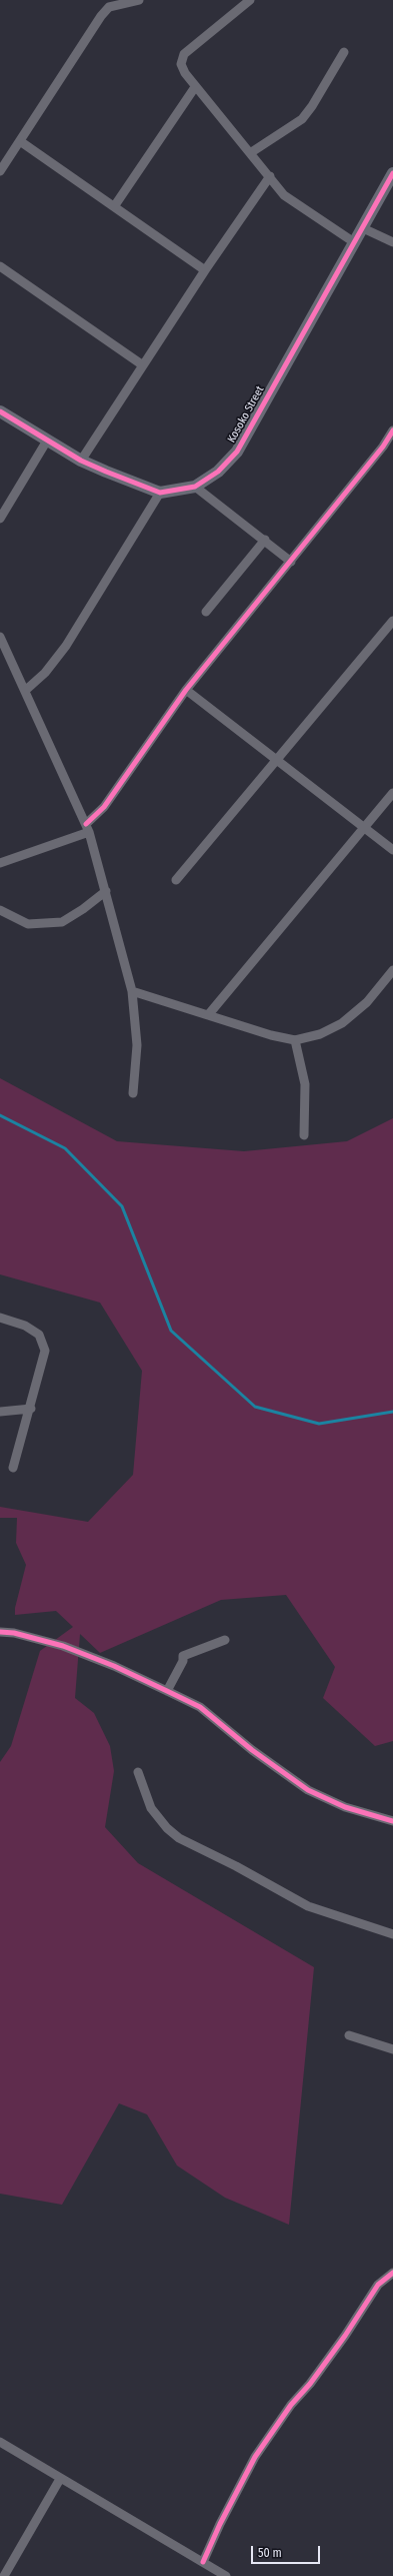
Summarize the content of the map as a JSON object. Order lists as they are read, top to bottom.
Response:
{
  "streets": {
    "street": ["Kosoko Street"]
  },
  "scale_bar": "50 m"
}
